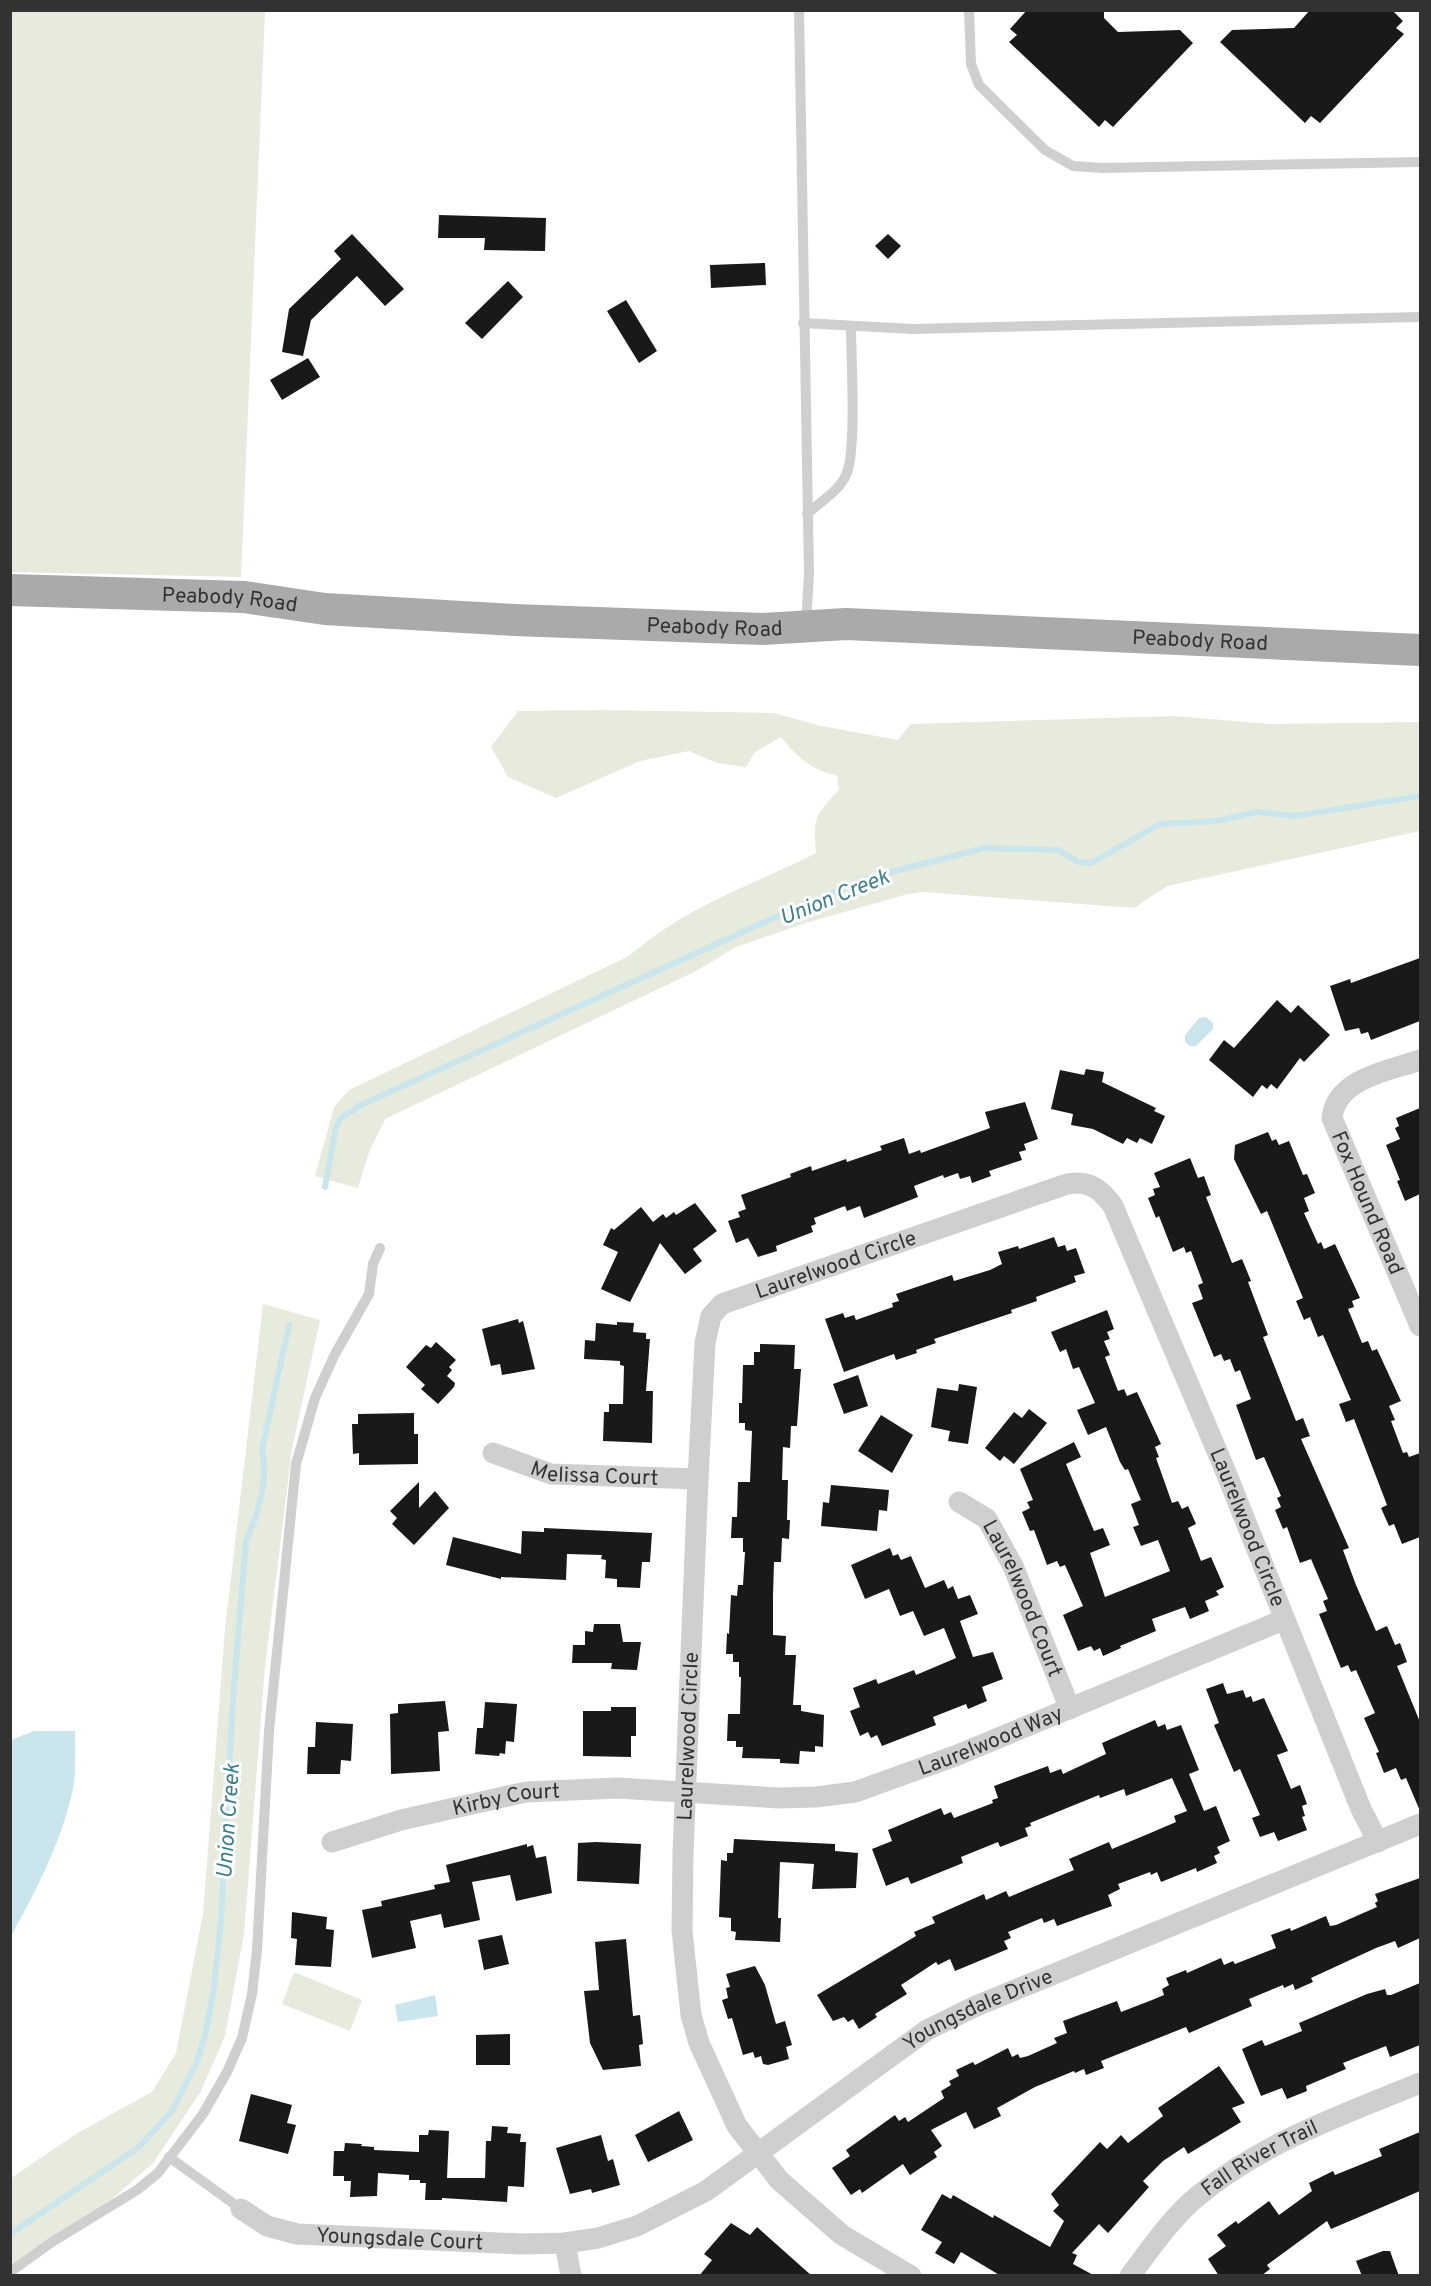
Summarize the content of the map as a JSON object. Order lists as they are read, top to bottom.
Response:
{
  "streets": {
    "main road": ["Peabody Road"],
    "street": [
      "Fox Hound Road",
      "Laurelwood Circle",
      "Melissa Court",
      "Laurelwood Court",
      "Laurelwood Way",
      "Kirby Court",
      "Youngsdale Drive",
      "Fall River Trail",
      "Youngsdale Court"
    ]
  },
  "crossings": [
    ["Laurelwood Circle", "Melissa Court"],
    ["Laurelwood Circle", "Laurelwood Way"],
    ["Laurelwood Circle", "Kirby Court"],
    ["Laurelwood Circle", "Youngsdale Drive"],
    ["Laurelwood Court", "Laurelwood Way"],
    ["Laurelwood Way", "Kirby Court"],
    ["Youngsdale Drive", "Youngsdale Court"]
  ],
  "water": ["Union Creek"]
}
